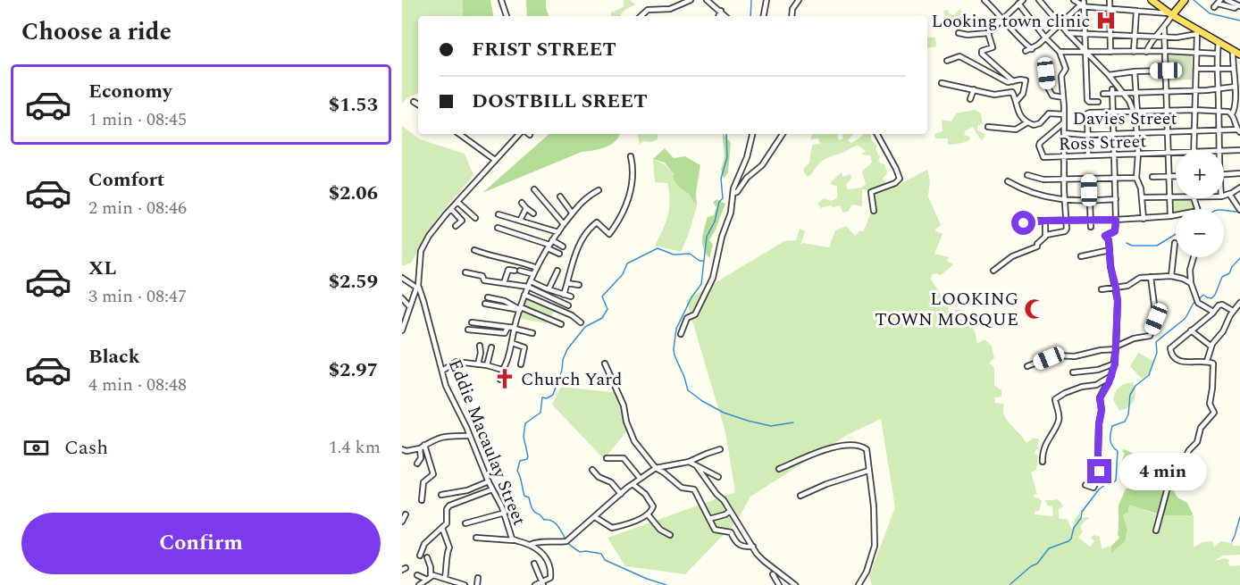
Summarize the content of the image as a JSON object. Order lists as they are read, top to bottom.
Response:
{
  "streets": {
    "street": ["Davies Street", "Ross Street", "Eddie Macaulay Street"]
  },
  "crossings": [
    ["Davies Street", "Ross Street"]
  ],
  "places": {
    "hospital": ["Looking town clinic"],
    "mosque": ["LOOKING TOWN MOSQUE"],
    "church": ["Church Yard"]
  },
  "page": {
    "heading": "Choose a ride",
    "banner": ["FRIST STREET", "DOSTBILL SREET"],
    "list": [
      {
        "name": "Economy",
        "note": "1 min · 08:45",
        "value": "$1.53"
      },
      {
        "name": "Comfort",
        "note": "2 min · 08:46",
        "value": "$2.06"
      },
      {
        "name": "XL",
        "note": "3 min · 08:47",
        "value": "$2.59"
      },
      {
        "name": "Black",
        "note": "4 min · 08:48",
        "value": "$2.97"
      }
    ],
    "map_buttons": ["+", "−"],
    "pay": ["Cash", "1.4 km"],
    "bubble": "4 min",
    "buttons": "Confirm"
  }
}
